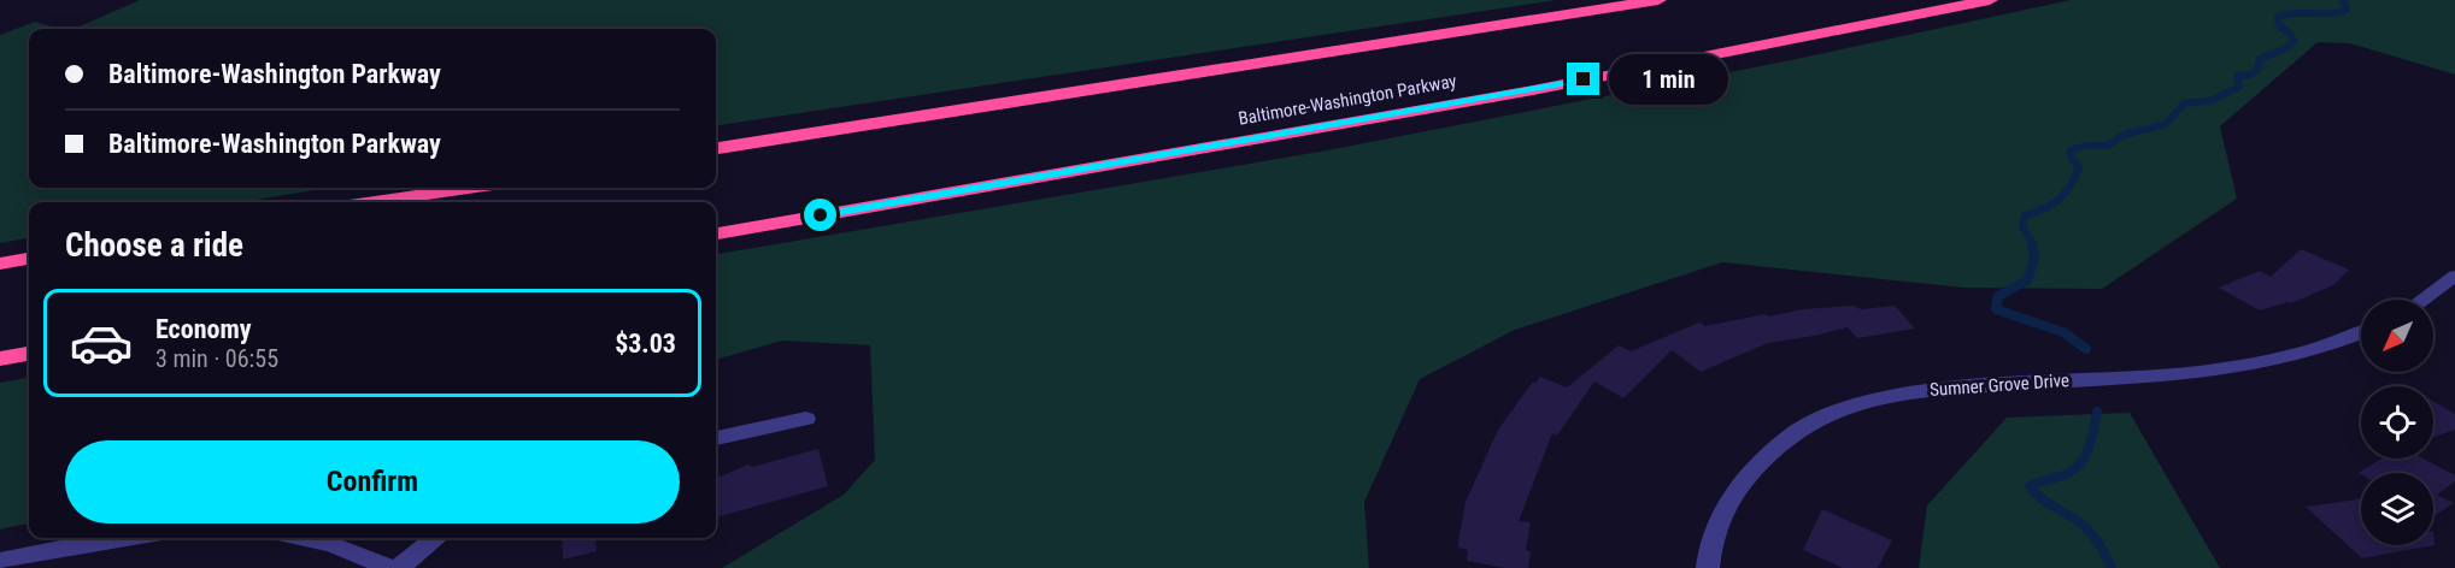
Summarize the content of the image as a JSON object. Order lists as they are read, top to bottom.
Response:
{
  "streets": {
    "highway": ["Baltimore-Washington Parkway"],
    "street": ["Sumner Grove Drive"]
  },
  "north": "bottom left",
  "page": {
    "banner": ["Baltimore-Washington Parkway", "Baltimore-Washington Parkway"],
    "bubble": "1 min",
    "heading": "Choose a ride",
    "list": [
      {
        "name": "Economy",
        "note": "3 min · 06:55",
        "value": "$3.03"
      }
    ],
    "buttons": "Confirm"
  }
}
